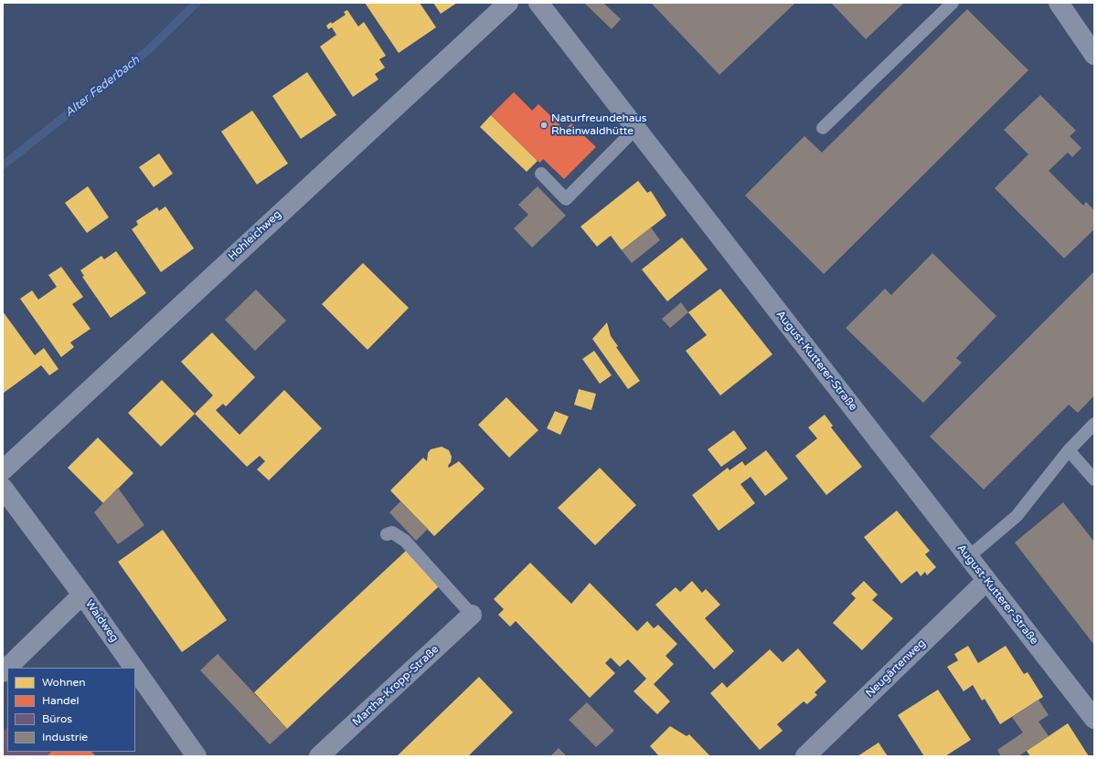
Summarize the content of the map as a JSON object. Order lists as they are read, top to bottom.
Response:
{
  "streets": {
    "street": [
      "Hohleichweg",
      "August-Kutterer-Straße",
      "Waidweg",
      "Neugärtenweg",
      "Martha-Kropp-Straße"
    ]
  },
  "crossings": [
    ["August-Kutterer-Straße", "Neugärtenweg"]
  ],
  "water": ["Alter Federbach"],
  "places": ["Naturfreundehaus Rheinwaldhütte"],
  "legend": [
    "Wohnen",
    "Handel",
    "Büros",
    "Industrie"
  ]
}
